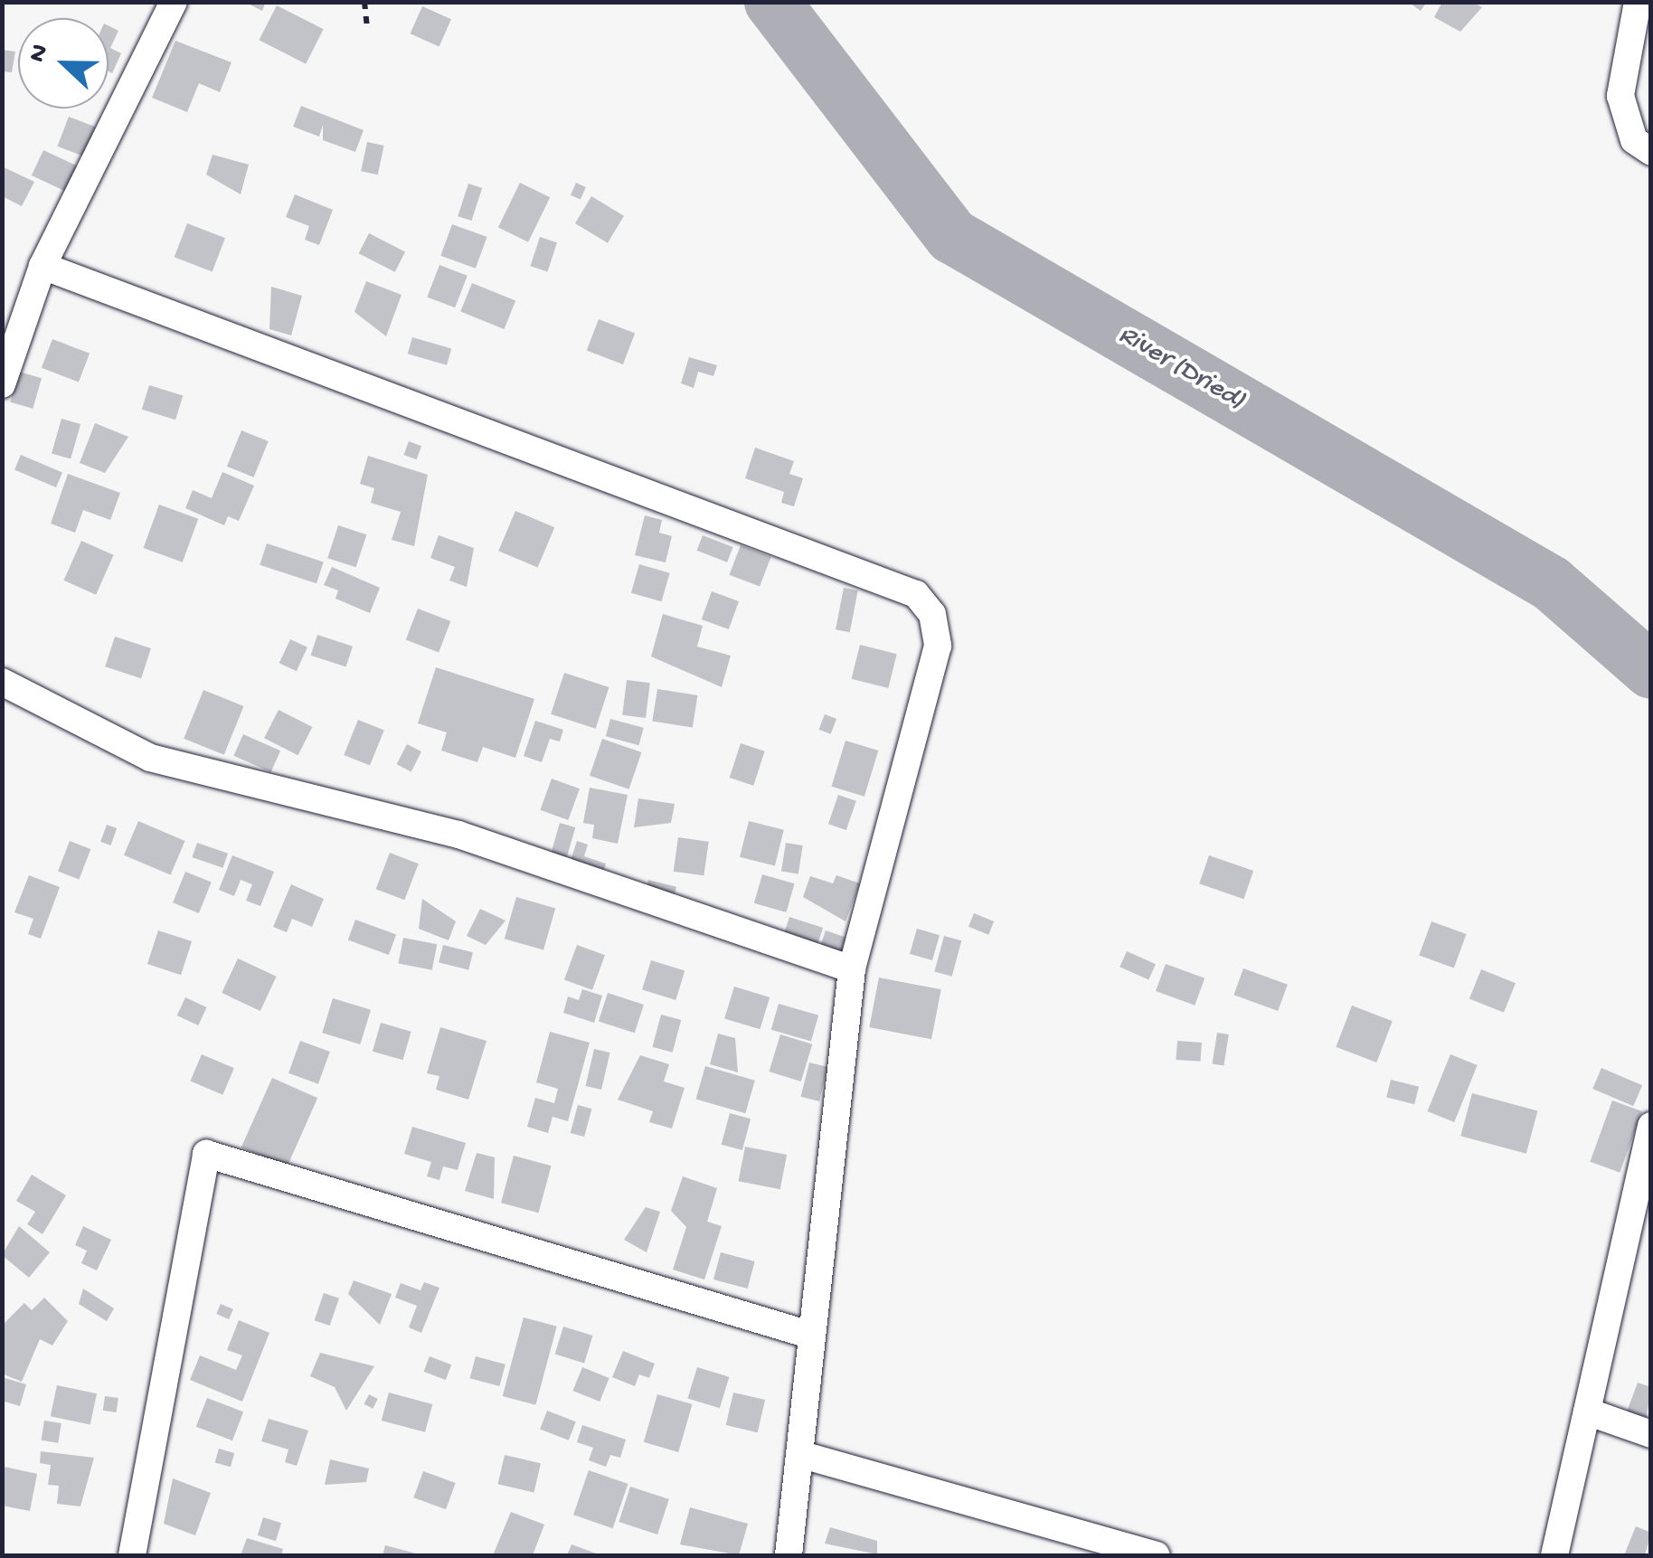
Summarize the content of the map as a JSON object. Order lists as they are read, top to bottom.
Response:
{
  "water": ["River (Dried)"],
  "north": "left"
}
